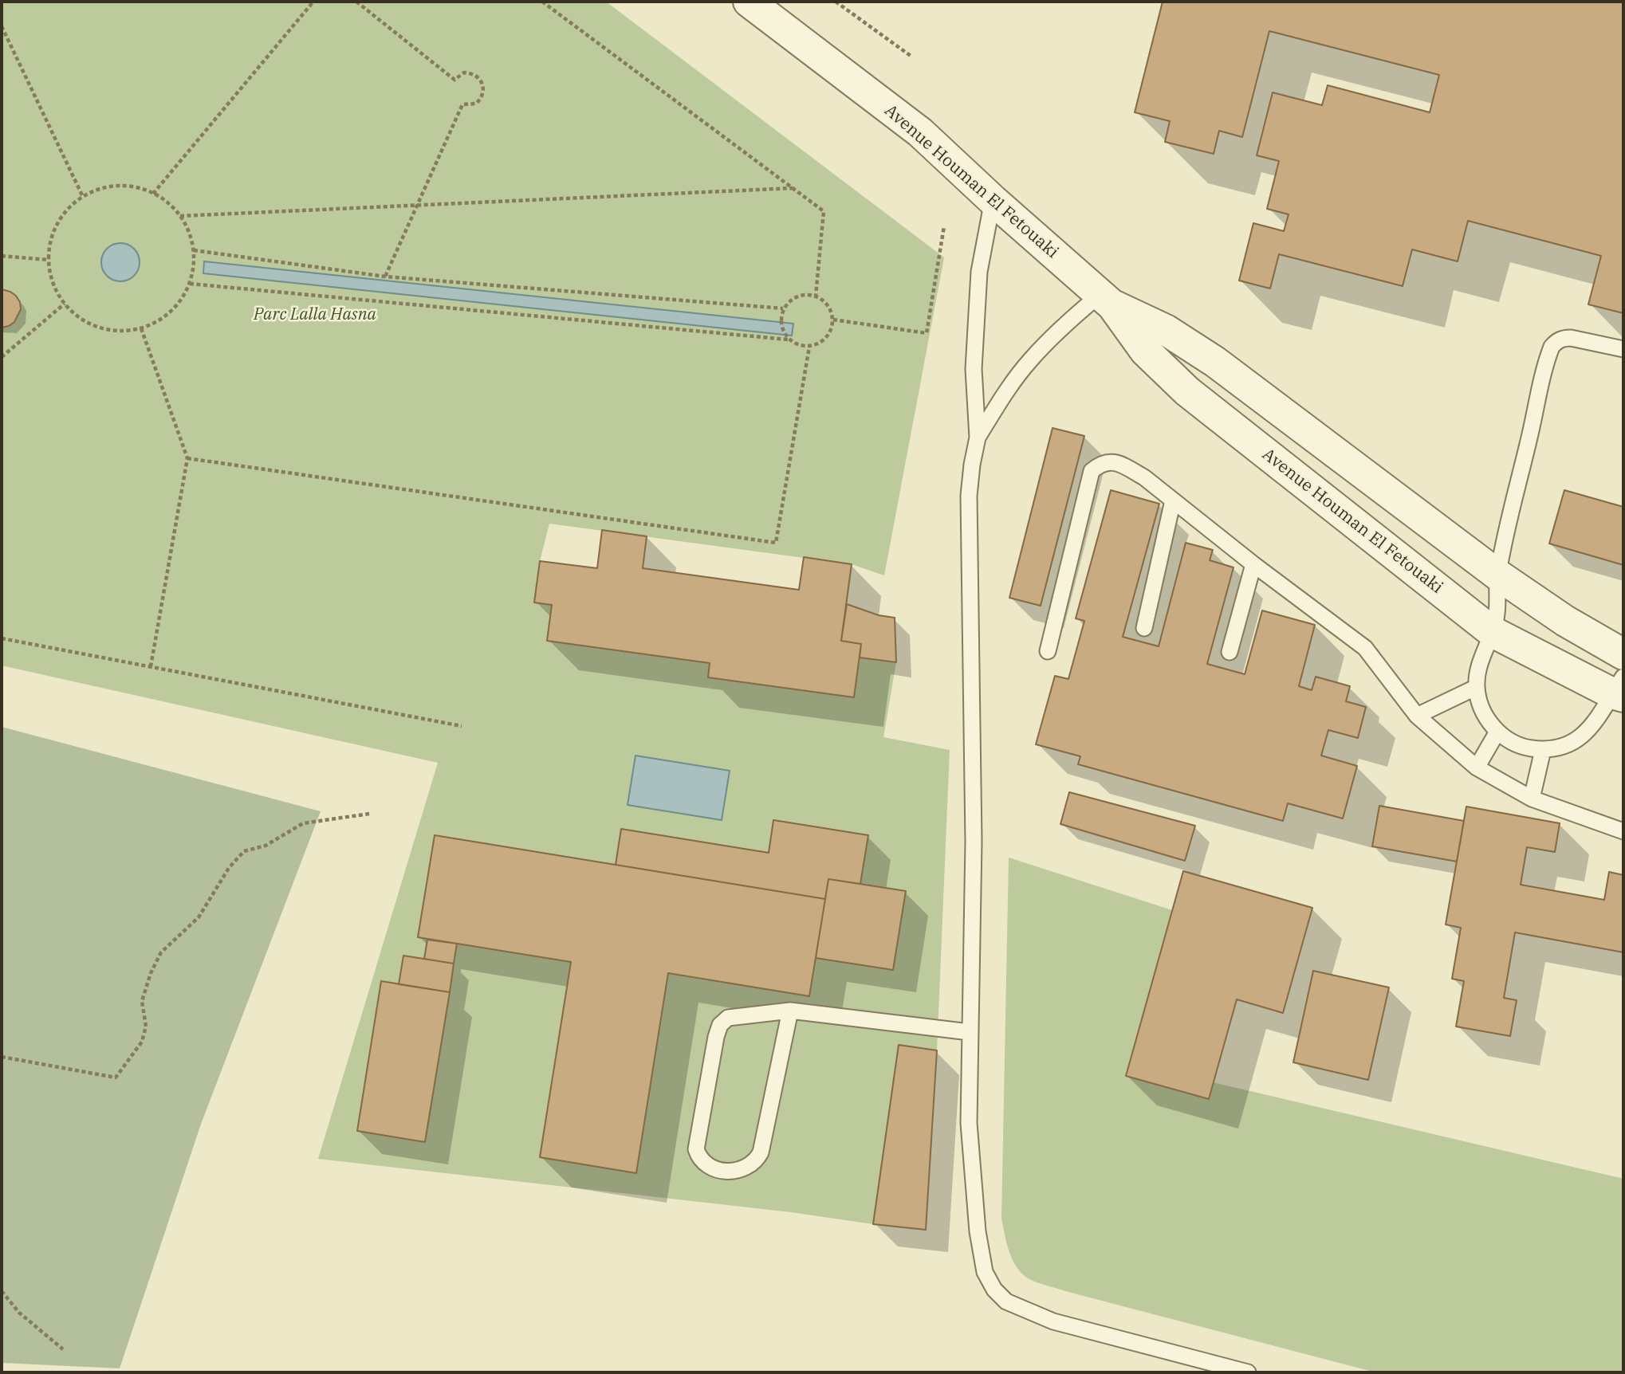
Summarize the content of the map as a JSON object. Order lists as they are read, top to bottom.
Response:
{
  "streets": {
    "street": ["Avenue Houman El Fetouaki"]
  },
  "parks": ["Parc Lalla Hasna"]
}
